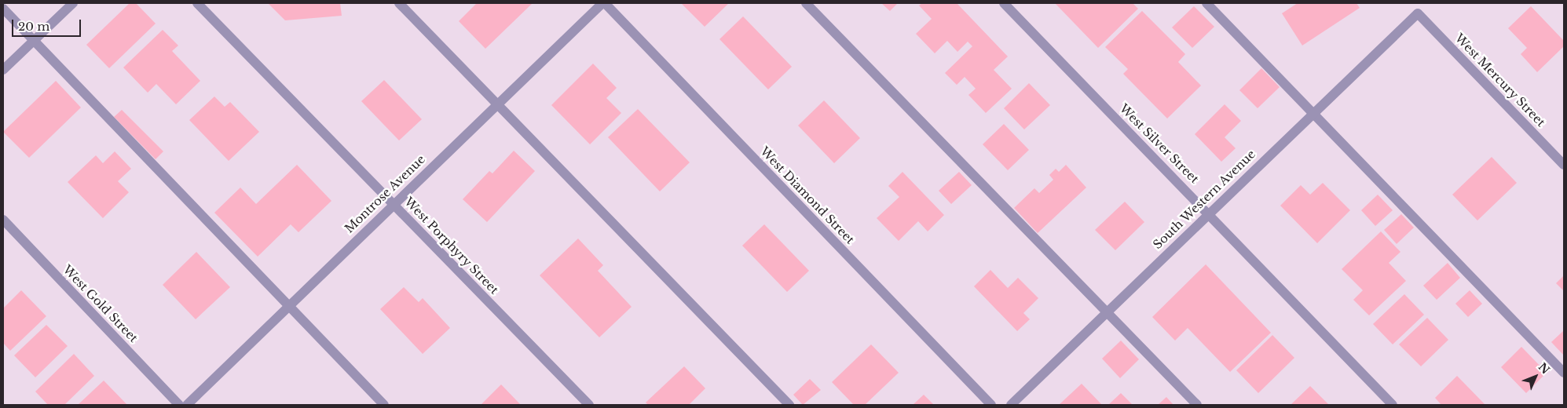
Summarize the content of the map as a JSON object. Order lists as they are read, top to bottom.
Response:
{
  "streets": {
    "street": [
      "West Mercury Street",
      "West Silver Street",
      "Montrose Avenue",
      "West Diamond Street",
      "South Western Avenue",
      "West Porphyry Street",
      "West Gold Street"
    ]
  },
  "crossings": [
    ["West Mercury Street", "South Western Avenue"],
    ["West Silver Street", "South Western Avenue"],
    ["Montrose Avenue", "West Diamond Street"],
    ["Montrose Avenue", "West Porphyry Street"]
  ],
  "scale_bar": "20 m",
  "north": "top right"
}
